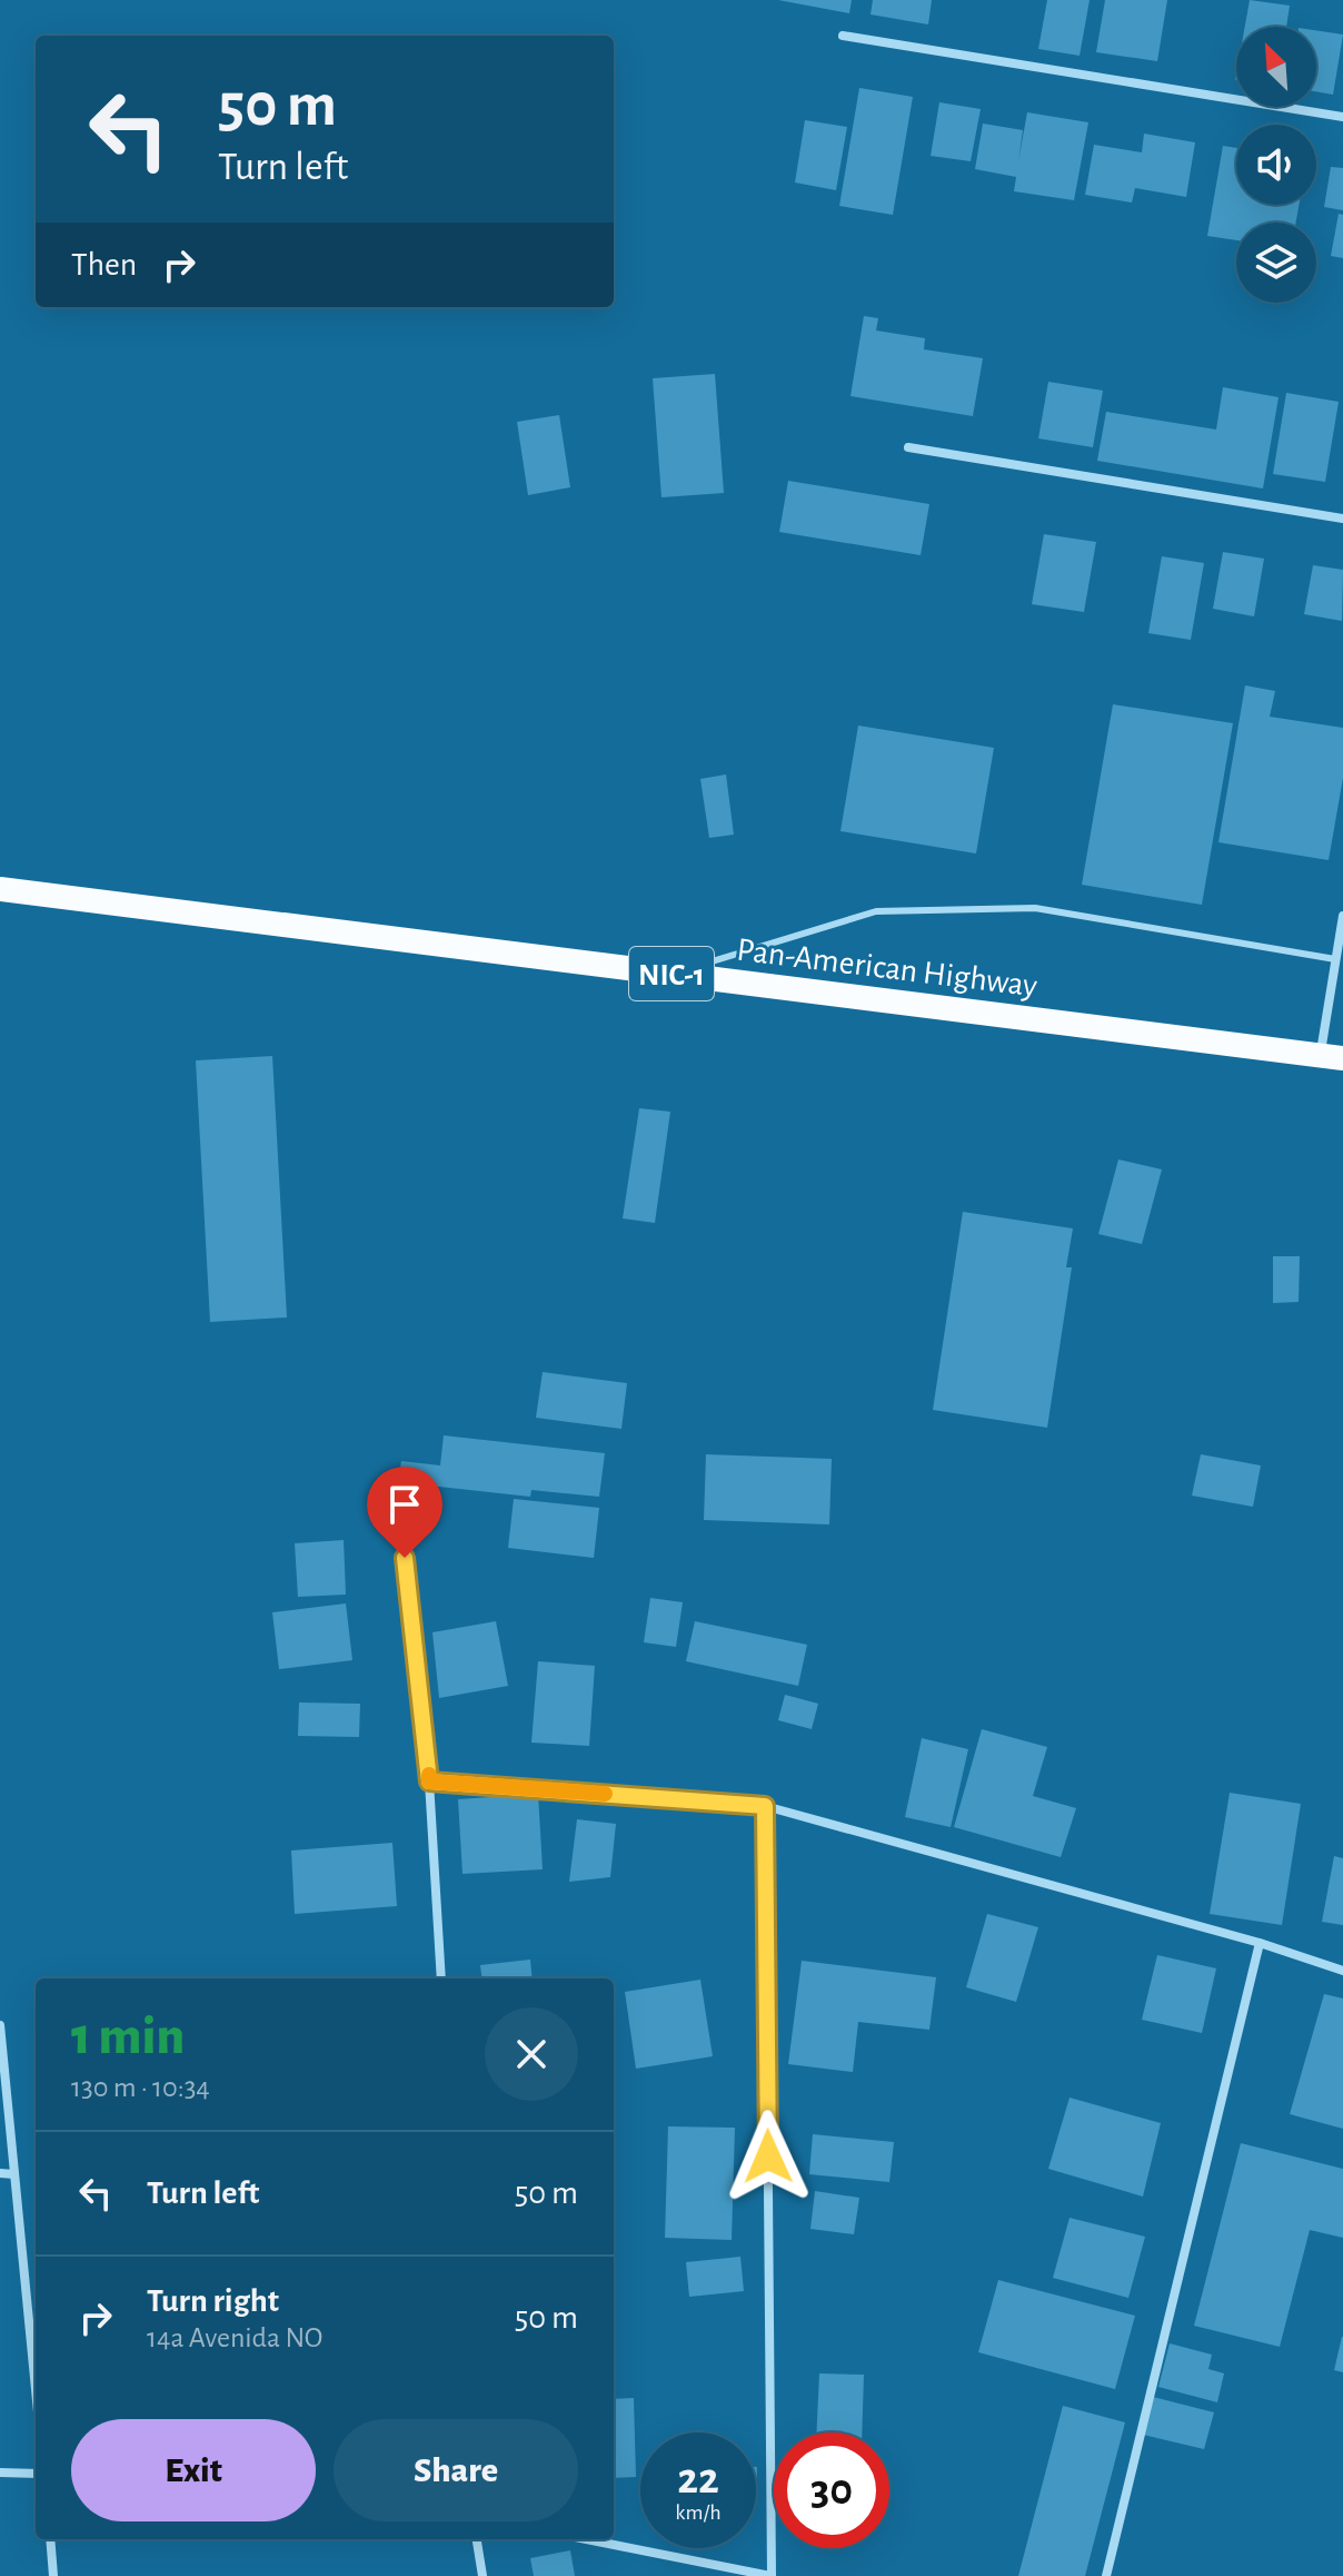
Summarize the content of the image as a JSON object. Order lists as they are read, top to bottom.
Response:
{
  "streets": {
    "highway": ["Pan-American Highway", "NIC-1"]
  },
  "north": "top left",
  "page": {
    "turn": ["50 m", "Turn left"],
    "then": "Then",
    "heading": ["1 min", "130 m · 10:34"],
    "list": [
      {
        "name": "Turn left",
        "value": "50 m"
      },
      {
        "name": "Turn right",
        "note": "14a Avenida NO",
        "value": "50 m"
      }
    ],
    "buttons": ["Exit", "Share"],
    "speed": "22 km/h",
    "limit": "30"
  }
}
